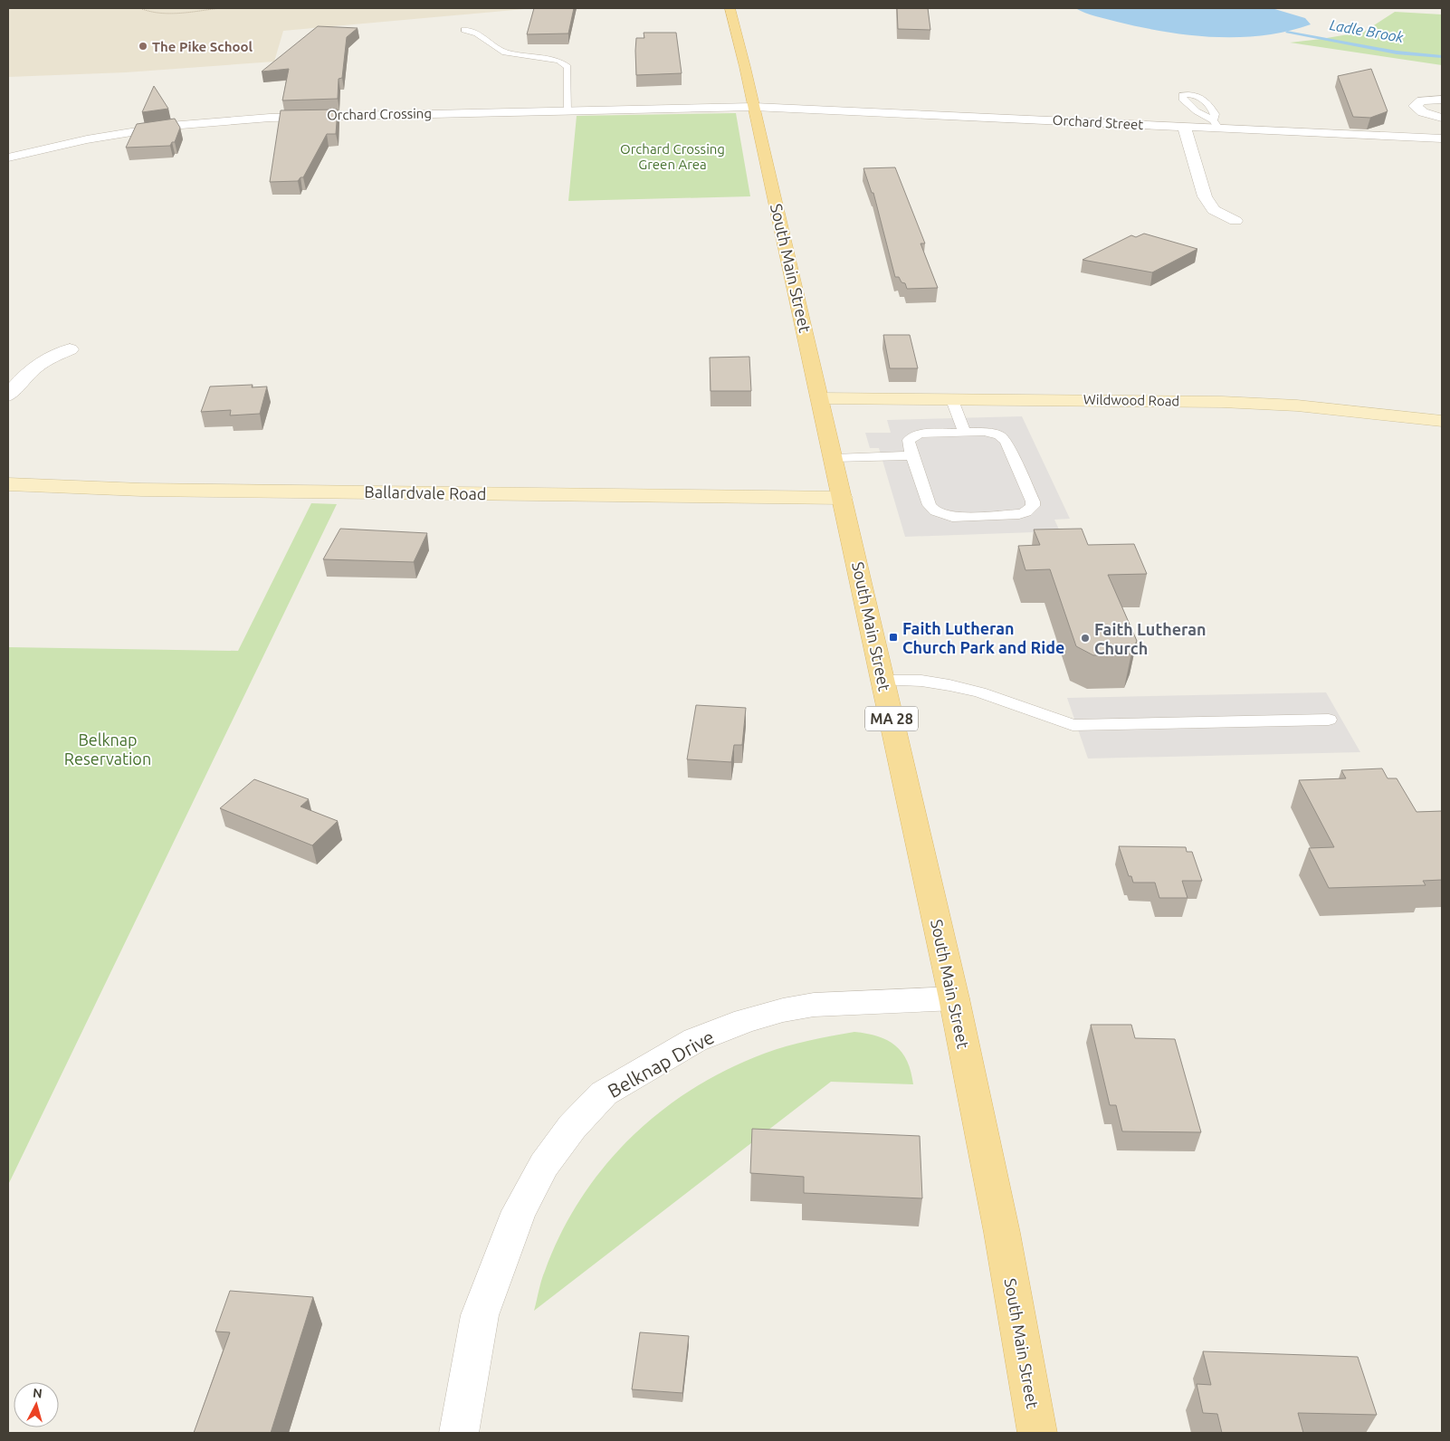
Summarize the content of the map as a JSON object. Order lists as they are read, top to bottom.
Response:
{
  "streets": {
    "main road": ["South Main Street", "MA 28"],
    "street": [
      "Orchard Crossing",
      "Orchard Street",
      "Wildwood Road",
      "Ballardvale Road",
      "Belknap Drive"
    ]
  },
  "crossings": [
    ["Orchard Crossing", "Orchard Street"],
    ["Orchard Crossing", "South Main Street"],
    ["Orchard Street", "South Main Street"],
    ["South Main Street", "Wildwood Road"],
    ["South Main Street", "Ballardvale Road"],
    ["South Main Street", "Belknap Drive"]
  ],
  "water": ["Ladle Brook"],
  "parks": ["Orchard Crossing Green Area", "Belknap Reservation"],
  "places": {
    "other": ["The Pike School", "Faith Lutheran Church"],
    "transit": ["Faith Lutheran Church Park and Ride"]
  },
  "north": "top"
}
